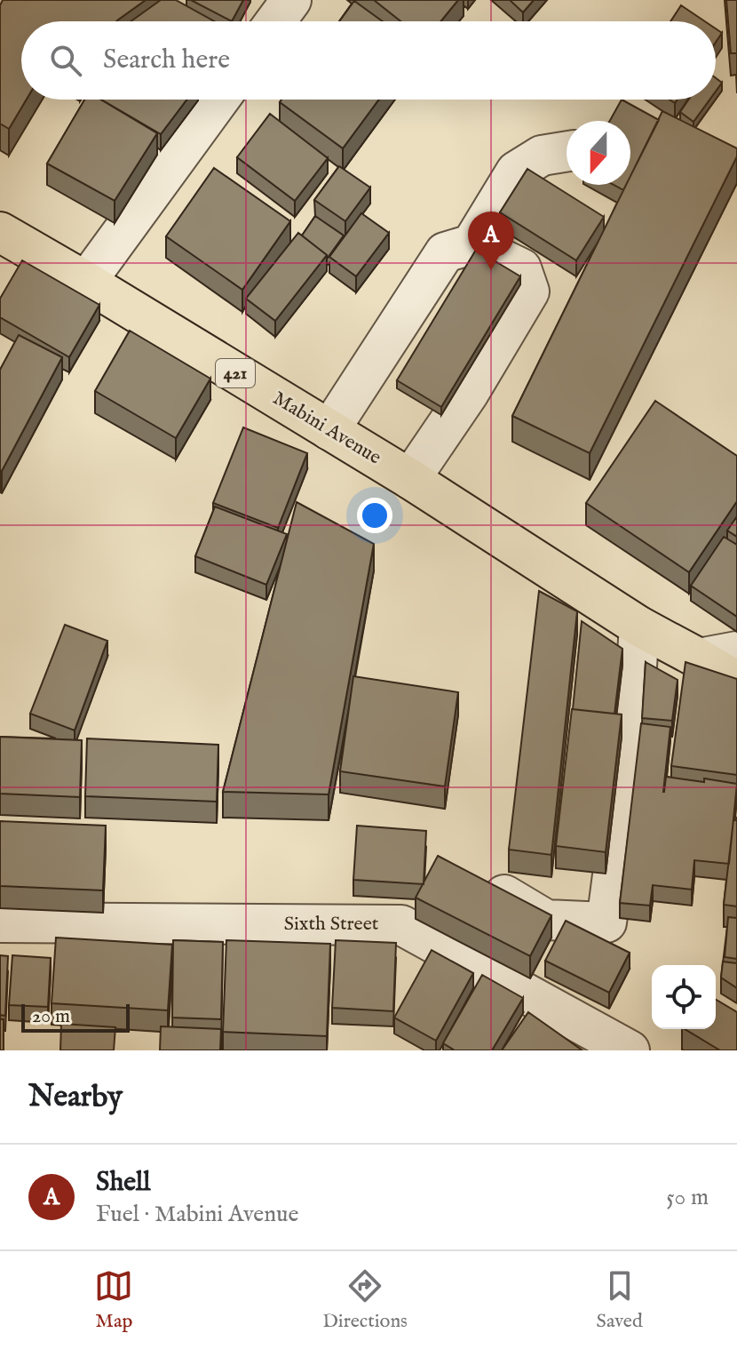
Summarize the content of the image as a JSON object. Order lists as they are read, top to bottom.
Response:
{
  "streets": {
    "main road": ["421", "Mabini Avenue"],
    "street": ["Sixth Street"]
  },
  "crossings": [
    ["421", "Mabini Avenue"]
  ],
  "scale_bar": "20 m",
  "north": "bottom",
  "page": {
    "search": "Search here",
    "pins": "A",
    "scale": "20 m",
    "heading": "Nearby",
    "list": [
      {
        "mark": "A",
        "name": "Shell",
        "note": "Fuel · Mabini Avenue",
        "value": "50 m"
      }
    ],
    "nav": ["Map", "Directions", "Saved"]
  }
}
